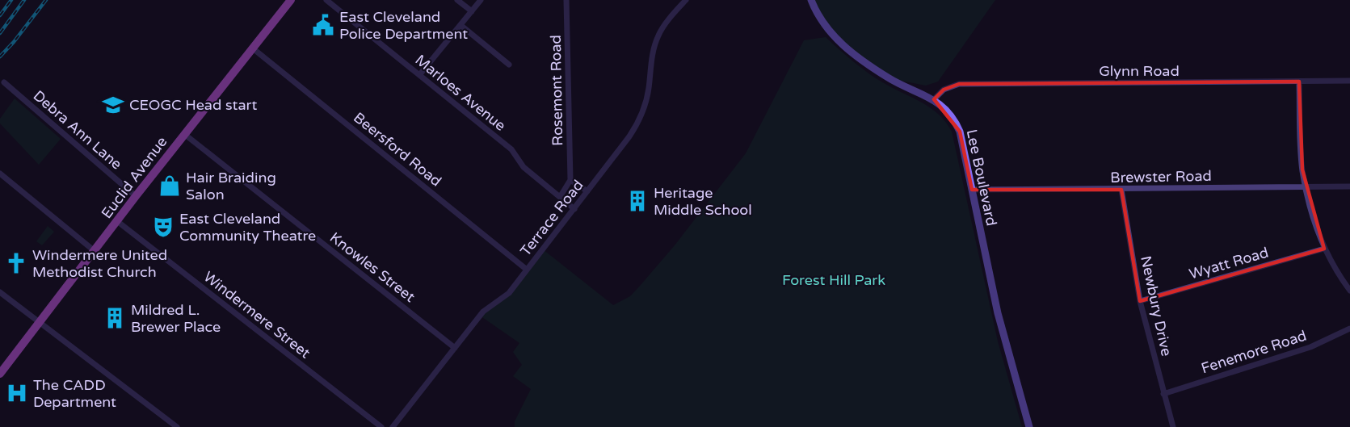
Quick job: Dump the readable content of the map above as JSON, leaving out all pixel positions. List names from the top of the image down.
{
  "streets": {
    "main road": ["Euclid Avenue"],
    "street": [
      "Glynn Road",
      "Rosemont Road",
      "Marloes Avenue",
      "Debra Ann Lane",
      "Beersford Road",
      "Brewster Road",
      "Lee Boulevard",
      "Terrace Road",
      "Wyatt Road",
      "Knowles Street",
      "Newbury Drive",
      "Windermere Street",
      "Fenemore Road"
    ]
  },
  "crossings": [
    ["Glynn Road", "Lee Boulevard"],
    ["Marloes Avenue", "Terrace Road"],
    ["Debra Ann Lane", "Euclid Avenue"],
    ["Beersford Road", "Euclid Avenue"],
    ["Beersford Road", "Terrace Road"],
    ["Brewster Road", "Lee Boulevard"],
    ["Brewster Road", "Newbury Drive"],
    ["Euclid Avenue", "Knowles Street"],
    ["Euclid Avenue", "Windermere Street"],
    ["Terrace Road", "Knowles Street"],
    ["Wyatt Road", "Newbury Drive"],
    ["Newbury Drive", "Fenemore Road"]
  ],
  "parks": ["Forest Hill Park"],
  "places": {
    "public building": ["East Cleveland Police Department"],
    "school or university": ["CEOGC Head start"],
    "shop": ["Hair Braiding Salon"],
    "building": ["Heritage Middle School", "Mildred L. Brewer Place"],
    "theatre": ["East Cleveland Community Theatre"],
    "church": ["Windermere United Methodist Church"],
    "hospital": ["The CADD Department"]
  }
}
